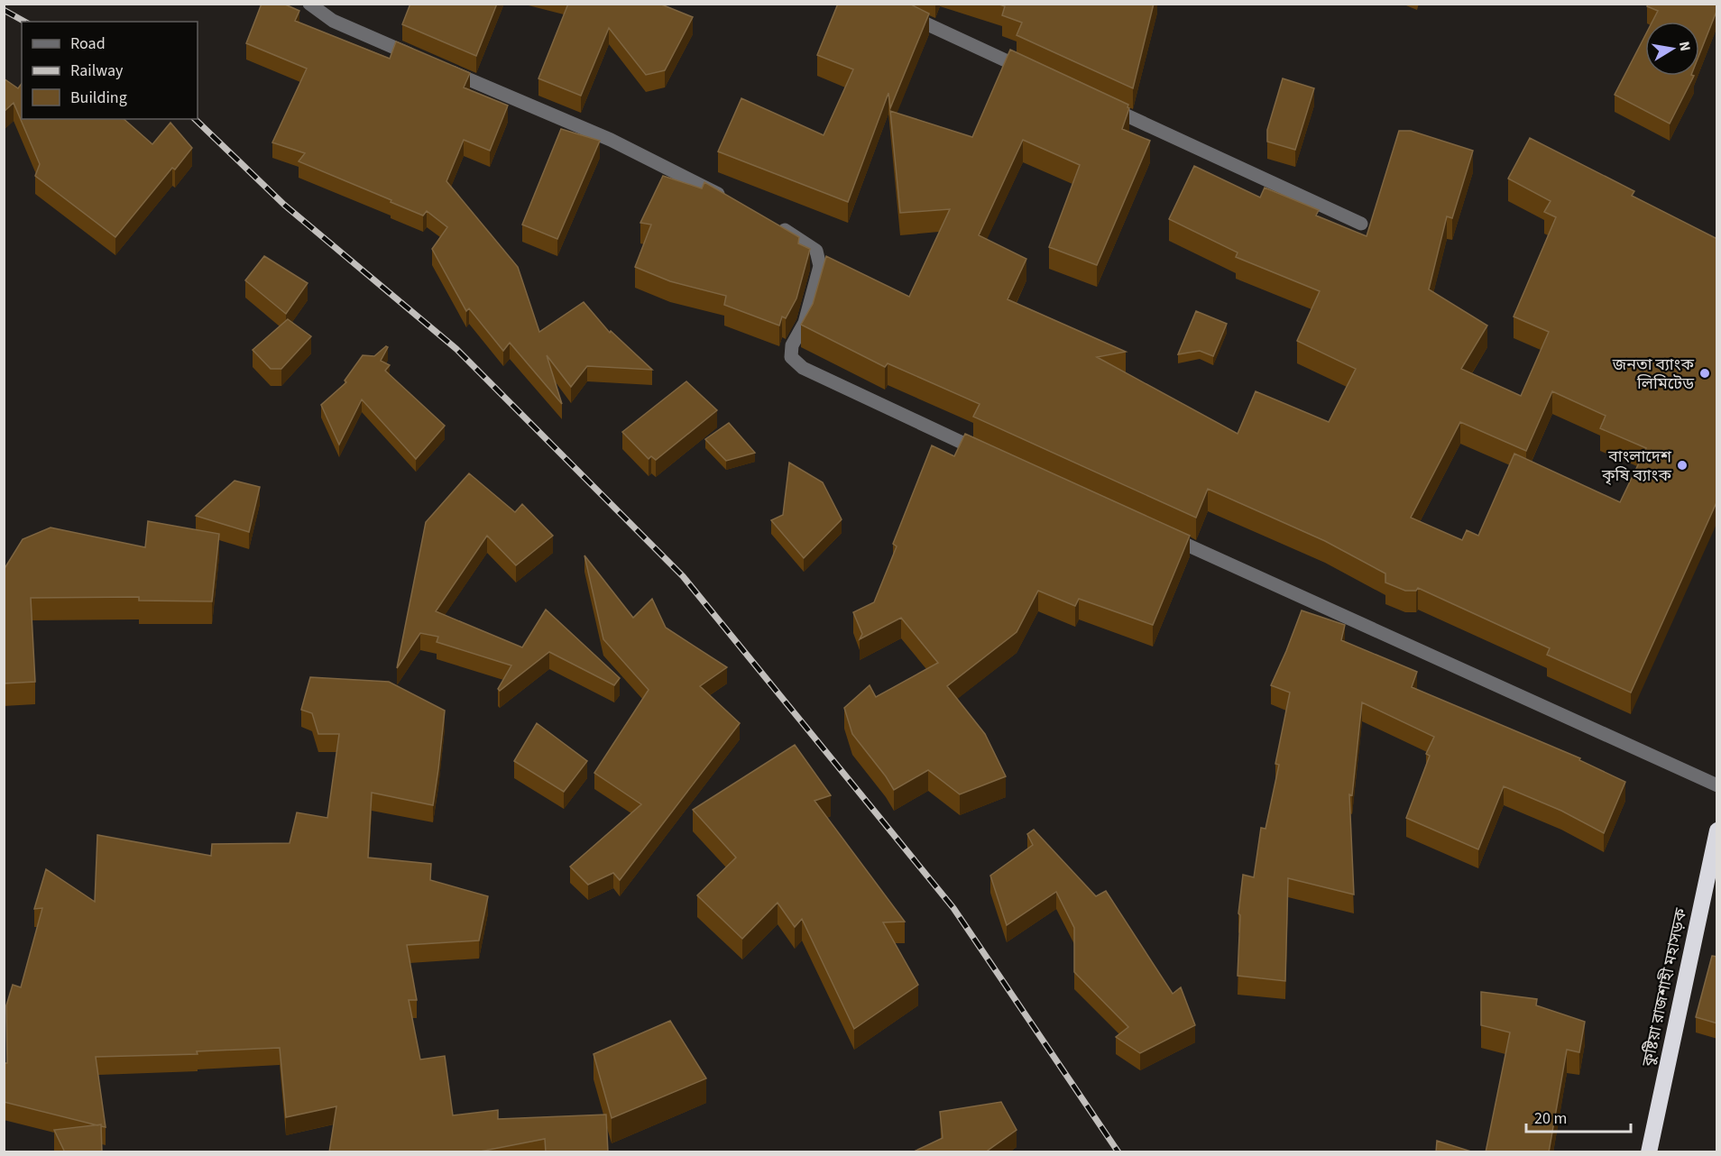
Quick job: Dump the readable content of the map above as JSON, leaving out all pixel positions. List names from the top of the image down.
{
  "streets": {
    "highway": ["কুষ্টিয়া রাজশাহী মহাসড়ক"]
  },
  "places": ["জনতা ব্যাংক লিমিটেড", "বাংলাদেশ কৃষি ব্যাংক"],
  "legend": ["Road", "Railway", "Building"],
  "scale_bar": "20 m",
  "north": "right"
}
